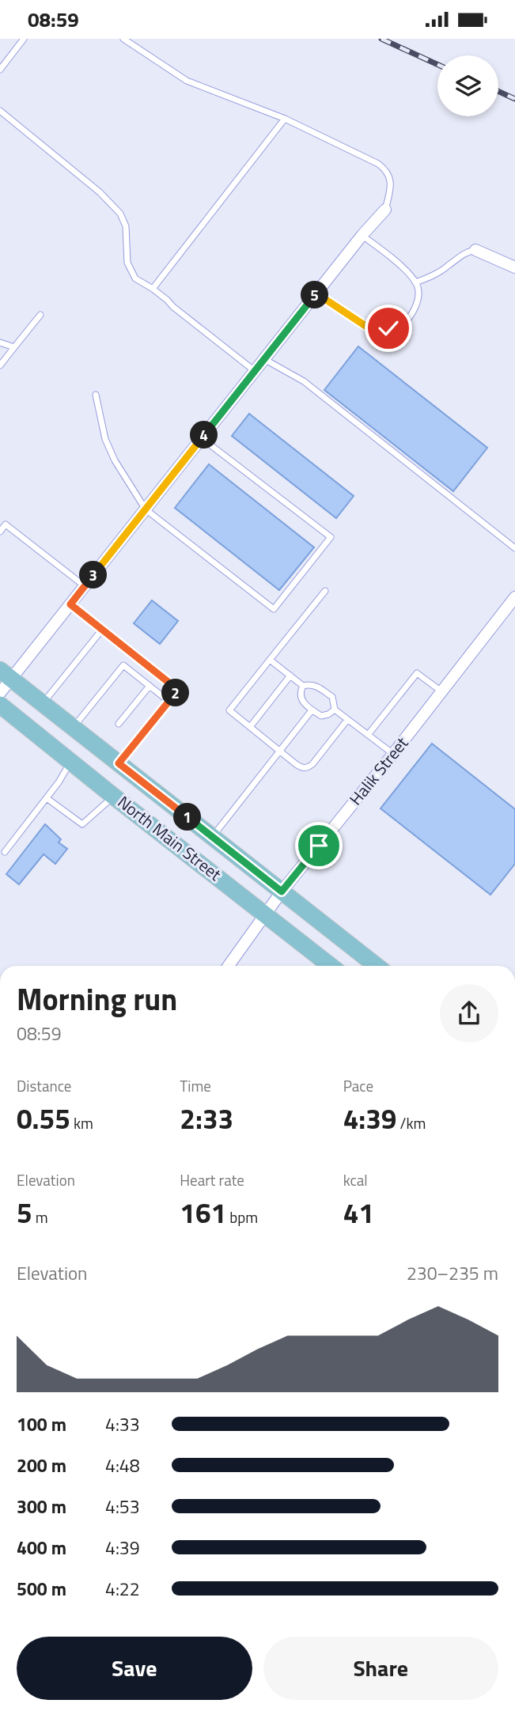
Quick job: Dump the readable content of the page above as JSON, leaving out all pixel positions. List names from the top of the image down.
{
  "streets": {
    "main road": ["North Main Street"],
    "street": ["Halik Street"]
  },
  "crossings": [
    ["Halik Street", "North Main Street"]
  ],
  "page": {
    "status": "08:59",
    "pins": [
      "5",
      "4",
      "3",
      "2",
      "1"
    ],
    "heading": ["Morning run", "08:59"],
    "stats": [
      ["Distance", "0.55 km"],
      ["Time", "2:33"],
      ["Pace", "4:39 /km"],
      ["Elevation", "5 m"],
      ["Heart rate", "161 bpm"],
      ["kcal", "41"]
    ],
    "chart": ["Elevation", "230–235 m"],
    "list": [
      {
        "name": "100 m",
        "note": "4:33"
      },
      {
        "name": "200 m",
        "note": "4:48"
      },
      {
        "name": "300 m",
        "note": "4:53"
      },
      {
        "name": "400 m",
        "note": "4:39"
      },
      {
        "name": "500 m",
        "note": "4:22"
      }
    ],
    "buttons": ["Save", "Share"]
  }
}
